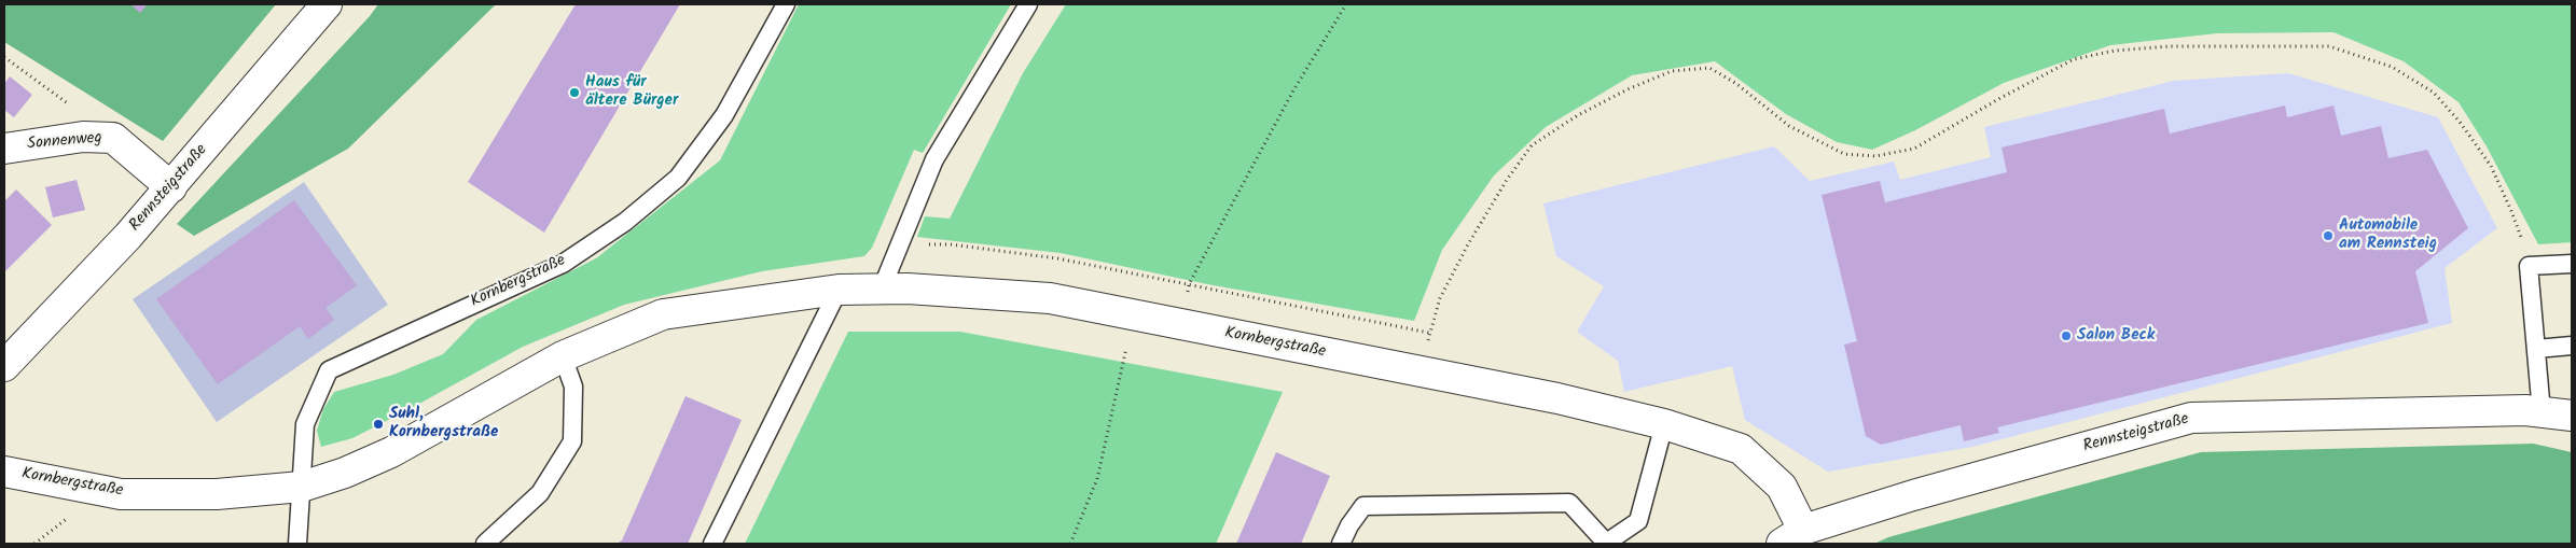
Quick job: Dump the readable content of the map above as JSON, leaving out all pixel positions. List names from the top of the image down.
{
  "streets": {
    "street": ["Sonnenweg", "Rennsteigstraße", "Kornbergstraße"]
  },
  "crossings": [
    ["Sonnenweg", "Rennsteigstraße"],
    ["Rennsteigstraße", "Kornbergstraße"]
  ],
  "places": [
    "Haus für ältere Bürger",
    "Automobile am Rennsteig",
    "Salon Beck",
    "Suhl, Kornbergstraße"
  ]
}
